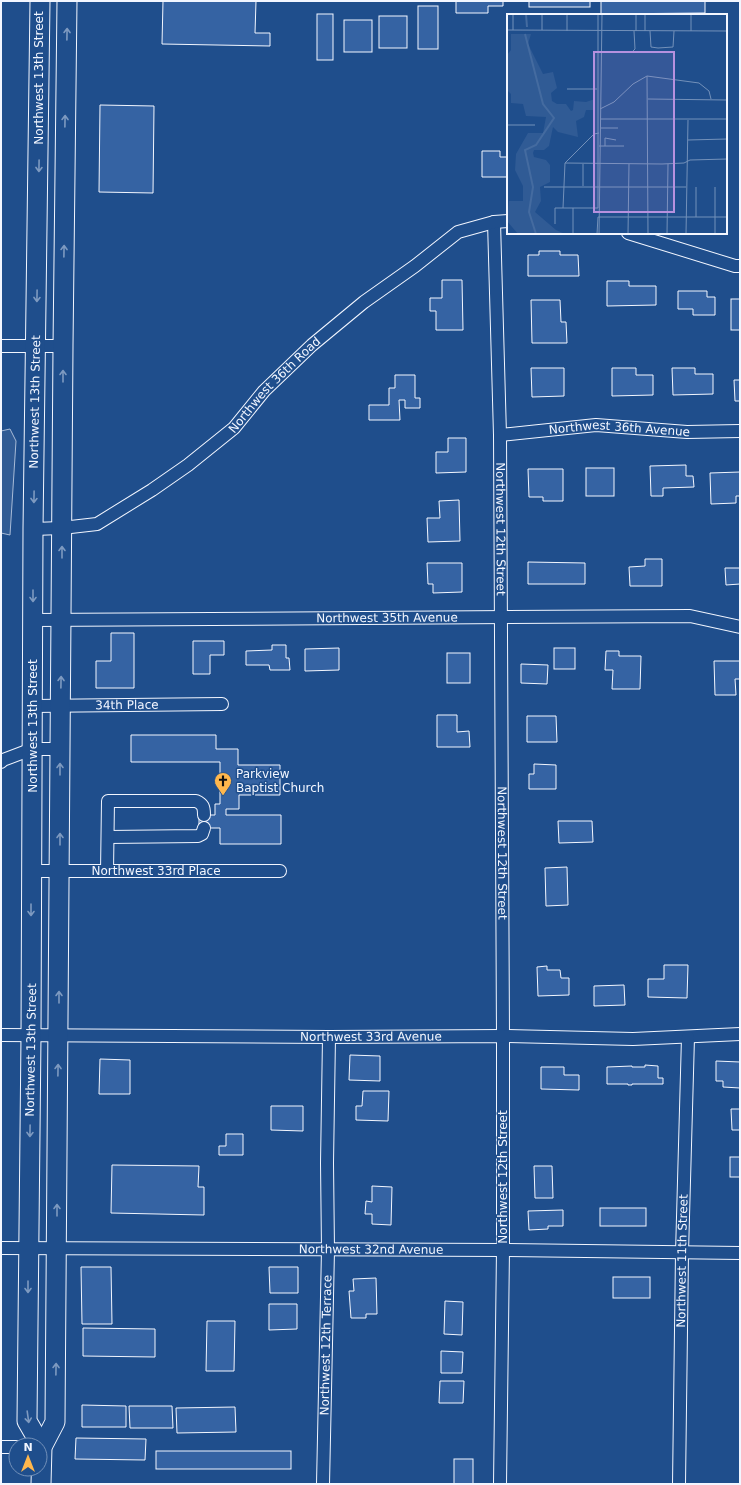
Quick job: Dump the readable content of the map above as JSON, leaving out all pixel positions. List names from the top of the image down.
{
  "streets": {
    "main road": ["Northwest 13th Street"],
    "street": [
      "Northwest 36th Road",
      "Northwest 36th Avenue",
      "Northwest 12th Street",
      "Northwest 35th Avenue",
      "34th Place",
      "Northwest 33rd Place",
      "Northwest 33rd Avenue",
      "Northwest 32nd Avenue",
      "Northwest 11th Street",
      "Northwest 12th Terrace"
    ]
  },
  "crossings": [
    ["Northwest 13th Street", "Northwest 36th Road"],
    ["Northwest 13th Street", "Northwest 35th Avenue"],
    ["Northwest 13th Street", "34th Place"],
    ["Northwest 13th Street", "Northwest 33rd Place"],
    ["Northwest 13th Street", "Northwest 33rd Avenue"],
    ["Northwest 13th Street", "Northwest 32nd Avenue"],
    ["Northwest 36th Road", "Northwest 12th Street"],
    ["Northwest 36th Avenue", "Northwest 12th Street"],
    ["Northwest 12th Street", "Northwest 35th Avenue"],
    ["Northwest 12th Street", "Northwest 33rd Avenue"],
    ["Northwest 12th Street", "Northwest 32nd Avenue"],
    ["Northwest 33rd Avenue", "Northwest 11th Street"],
    ["Northwest 33rd Avenue", "Northwest 12th Terrace"],
    ["Northwest 32nd Avenue", "Northwest 11th Street"],
    ["Northwest 32nd Avenue", "Northwest 12th Terrace"]
  ],
  "places": {
    "church": ["Parkview Baptist Church"]
  },
  "north": "top"
}
